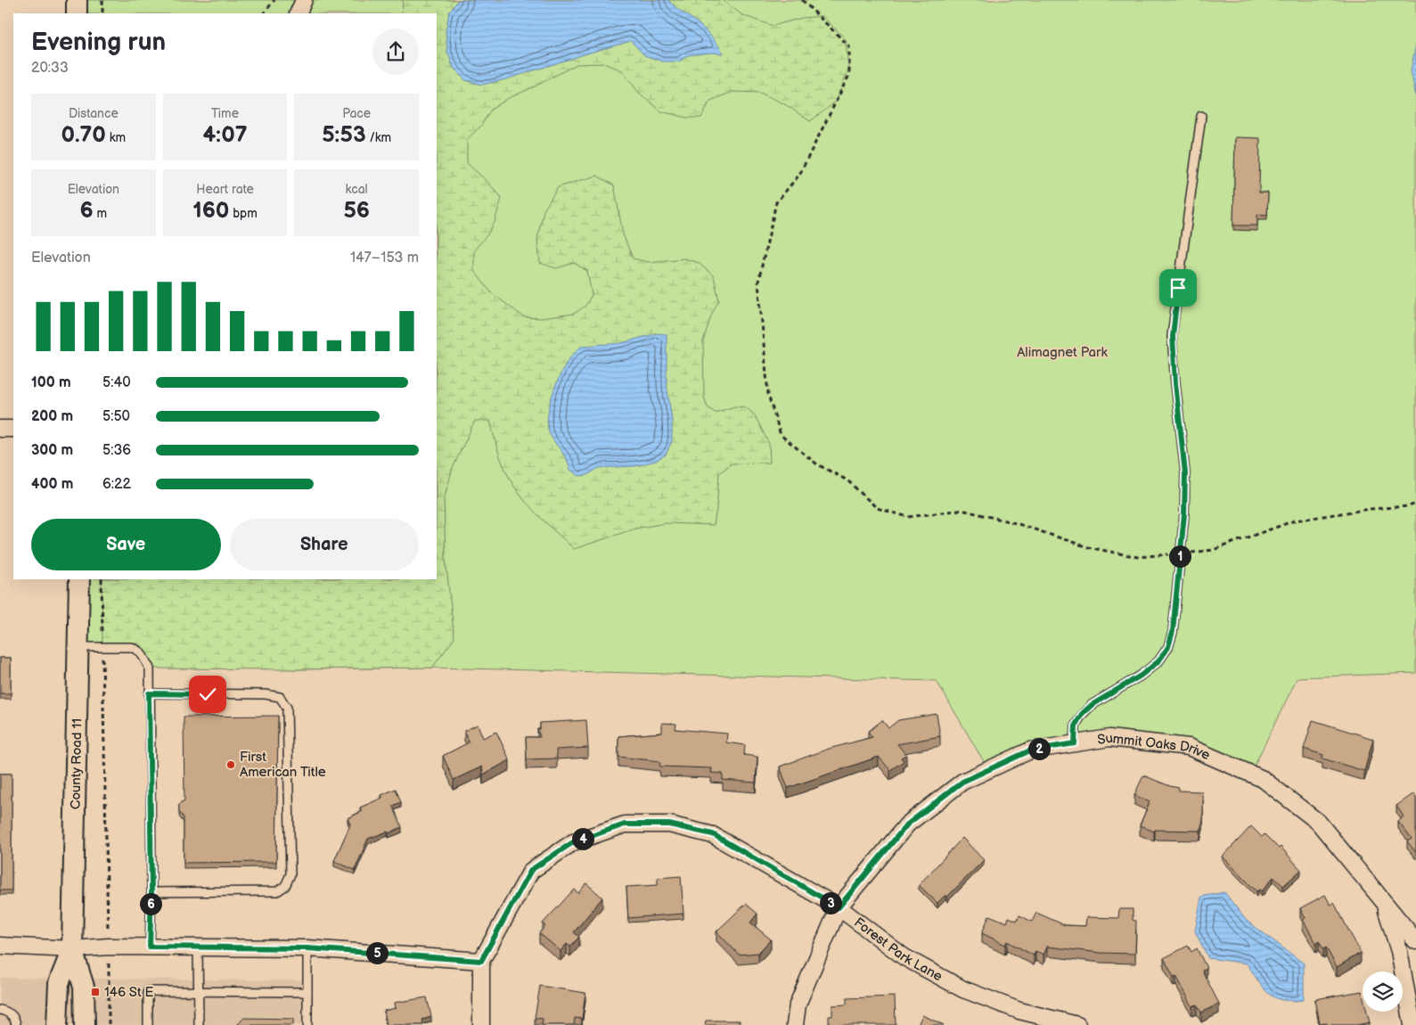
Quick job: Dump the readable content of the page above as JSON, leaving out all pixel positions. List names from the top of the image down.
{
  "streets": {
    "street": ["Summit Oaks Drive", "County Road 11", "Forest Park Lane"]
  },
  "crossings": [
    ["Summit Oaks Drive", "Forest Park Lane"]
  ],
  "parks": ["Alimagnet Park"],
  "places": {
    "other": ["First American Title"],
    "transit": ["146 St E"]
  },
  "page": {
    "heading": ["Evening run", "20:33"],
    "stats": [
      ["Distance", "0.70 km"],
      ["Time", "4:07"],
      ["Pace", "5:53 /km"],
      ["Elevation", "6 m"],
      ["Heart rate", "160 bpm"],
      ["kcal", "56"]
    ],
    "chart": ["Elevation", "147–153 m"],
    "list": [
      {
        "name": "100 m",
        "note": "5:40"
      },
      {
        "name": "200 m",
        "note": "5:50"
      },
      {
        "name": "300 m",
        "note": "5:36"
      },
      {
        "name": "400 m",
        "note": "6:22"
      }
    ],
    "buttons": ["Save", "Share"],
    "pins": [
      "1",
      "2",
      "4",
      "3",
      "6",
      "5"
    ]
  }
}
